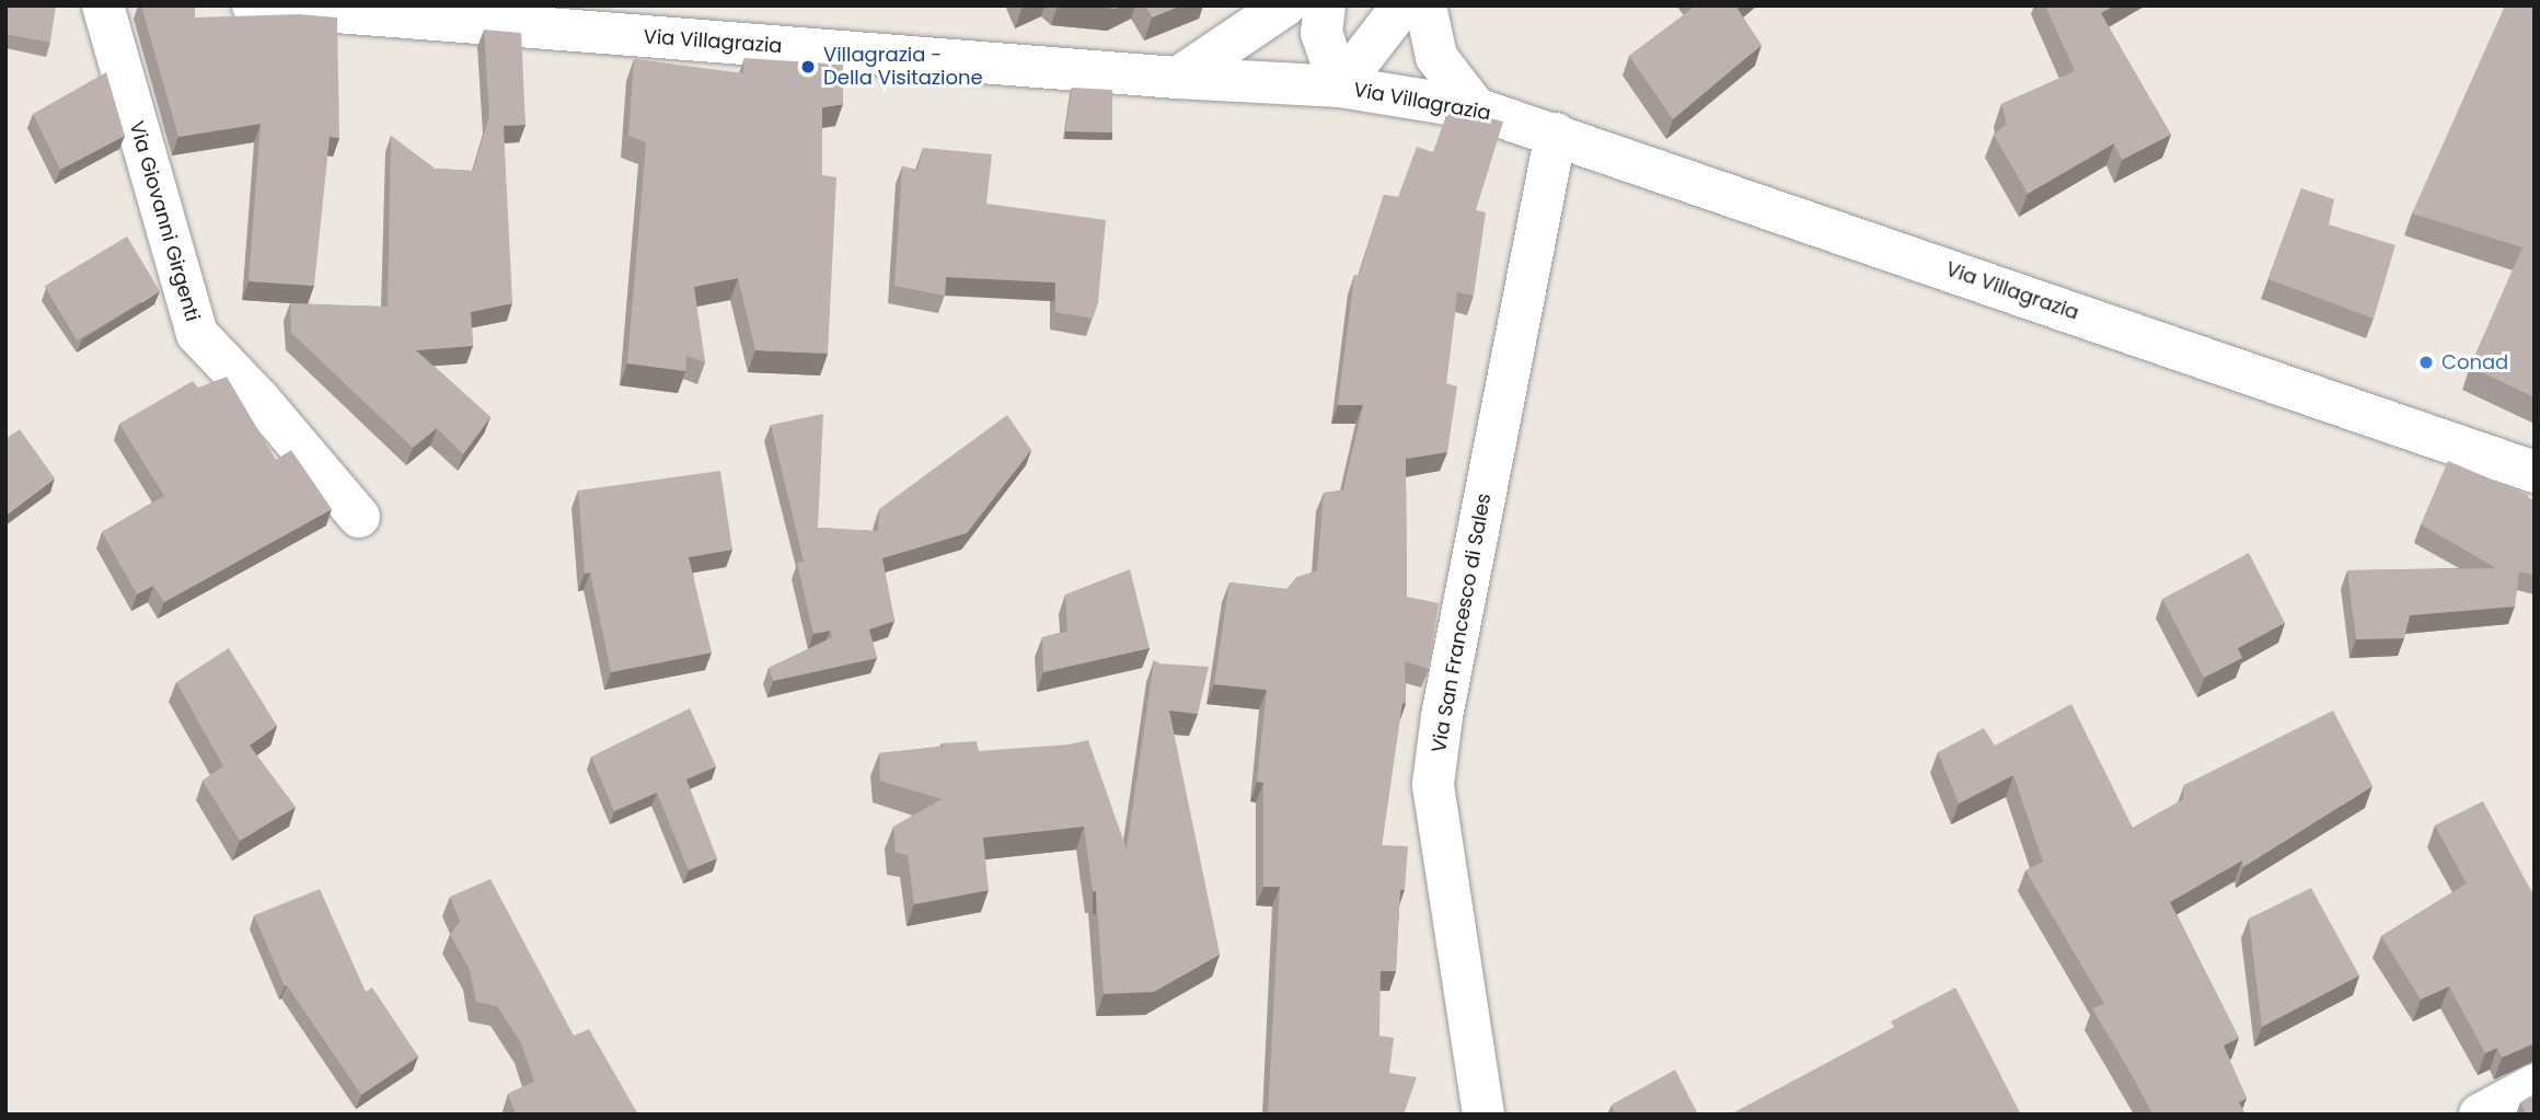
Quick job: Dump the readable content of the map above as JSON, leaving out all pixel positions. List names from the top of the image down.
{
  "streets": {
    "street": ["Via Villagrazia", "Via Giovanni Girgenti", "Via San Francesco di Sales"]
  },
  "crossings": [
    ["Via Villagrazia", "Via San Francesco di Sales"]
  ],
  "places": ["Villagrazia - Della Visitazione", "Conad"]
}
